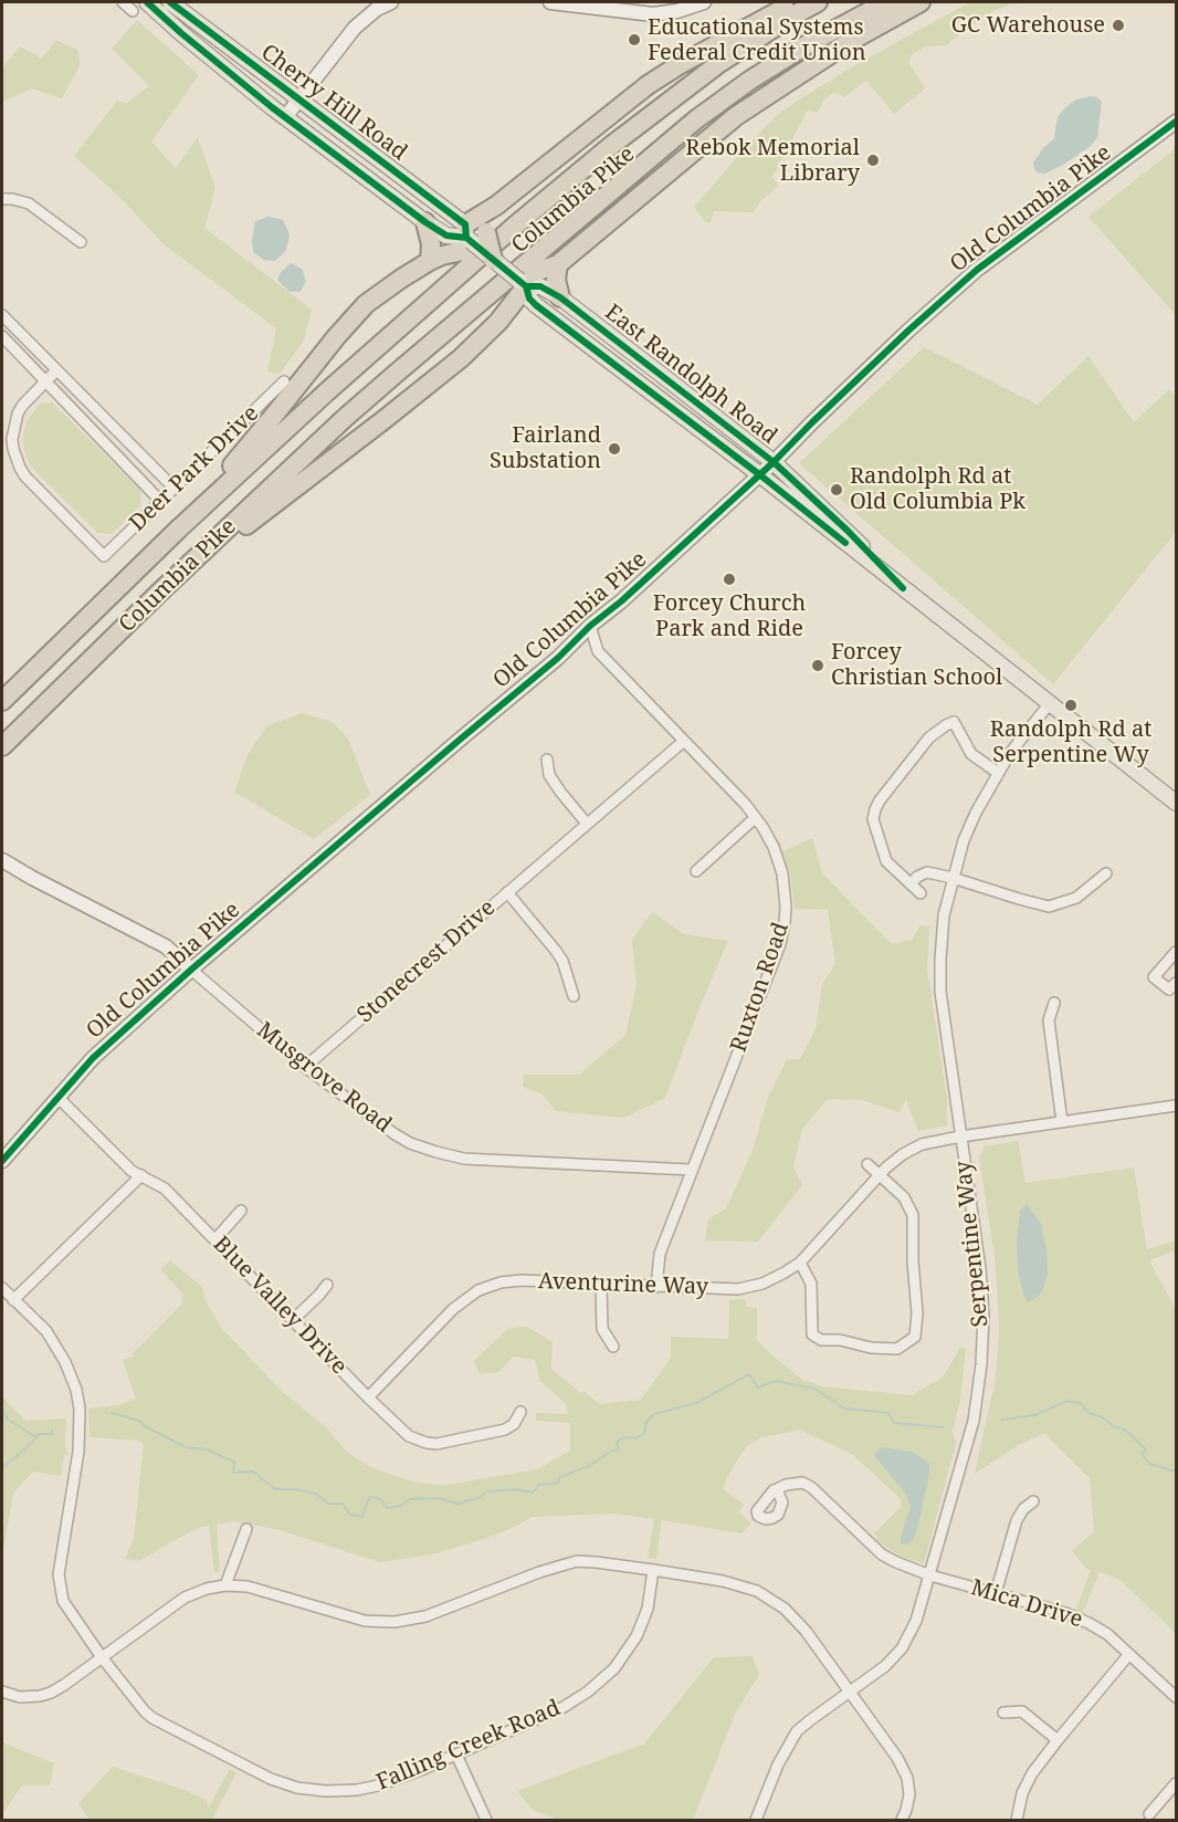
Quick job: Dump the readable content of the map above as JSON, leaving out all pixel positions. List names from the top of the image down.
{
  "streets": {
    "highway": ["Columbia Pike"],
    "main road": [
      "Cherry Hill Road",
      "Old Columbia Pike",
      "East Randolph Road",
      "Musgrove Road"
    ],
    "street": [
      "Deer Park Drive",
      "Stonecrest Drive",
      "Ruxton Road",
      "Serpentine Way",
      "Aventurine Way",
      "Blue Valley Drive",
      "Mica Drive",
      "Falling Creek Road"
    ]
  },
  "crossings": [
    ["Cherry Hill Road", "East Randolph Road"],
    ["Old Columbia Pike", "East Randolph Road"],
    ["Old Columbia Pike", "Ruxton Road"],
    ["Old Columbia Pike", "Musgrove Road"],
    ["Old Columbia Pike", "Blue Valley Drive"],
    ["East Randolph Road", "Serpentine Way"],
    ["Stonecrest Drive", "Ruxton Road"],
    ["Stonecrest Drive", "Musgrove Road"],
    ["Ruxton Road", "Musgrove Road"],
    ["Ruxton Road", "Aventurine Way"],
    ["Serpentine Way", "Aventurine Way"],
    ["Serpentine Way", "Mica Drive"],
    ["Aventurine Way", "Blue Valley Drive"]
  ],
  "places": [
    "GC Warehouse",
    "Educational Systems Federal Credit Union",
    "Rebok Memorial Library",
    "Fairland Substation",
    "Randolph Rd at Old Columbia Pk",
    "Forcey Church Park and Ride",
    "Forcey Christian School",
    "Randolph Rd at Serpentine Wy"
  ]
}
